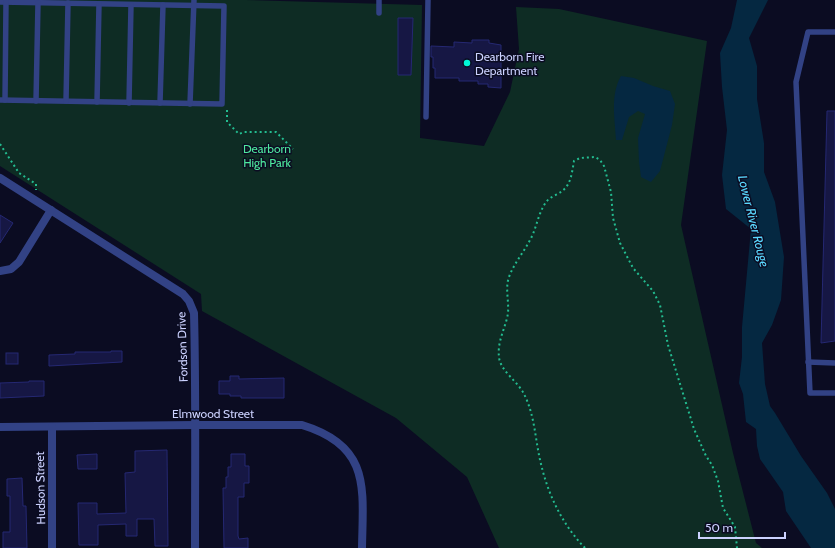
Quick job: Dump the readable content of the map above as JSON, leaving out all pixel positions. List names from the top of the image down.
{
  "streets": {
    "street": ["Fordson Drive", "Elmwood Street", "Hudson Street"]
  },
  "crossings": [
    ["Fordson Drive", "Elmwood Street"],
    ["Elmwood Street", "Hudson Street"]
  ],
  "water": ["Lower River Rouge"],
  "parks": ["Dearborn High Park"],
  "places": ["Dearborn Fire Department"],
  "scale_bar": "50 m"
}
